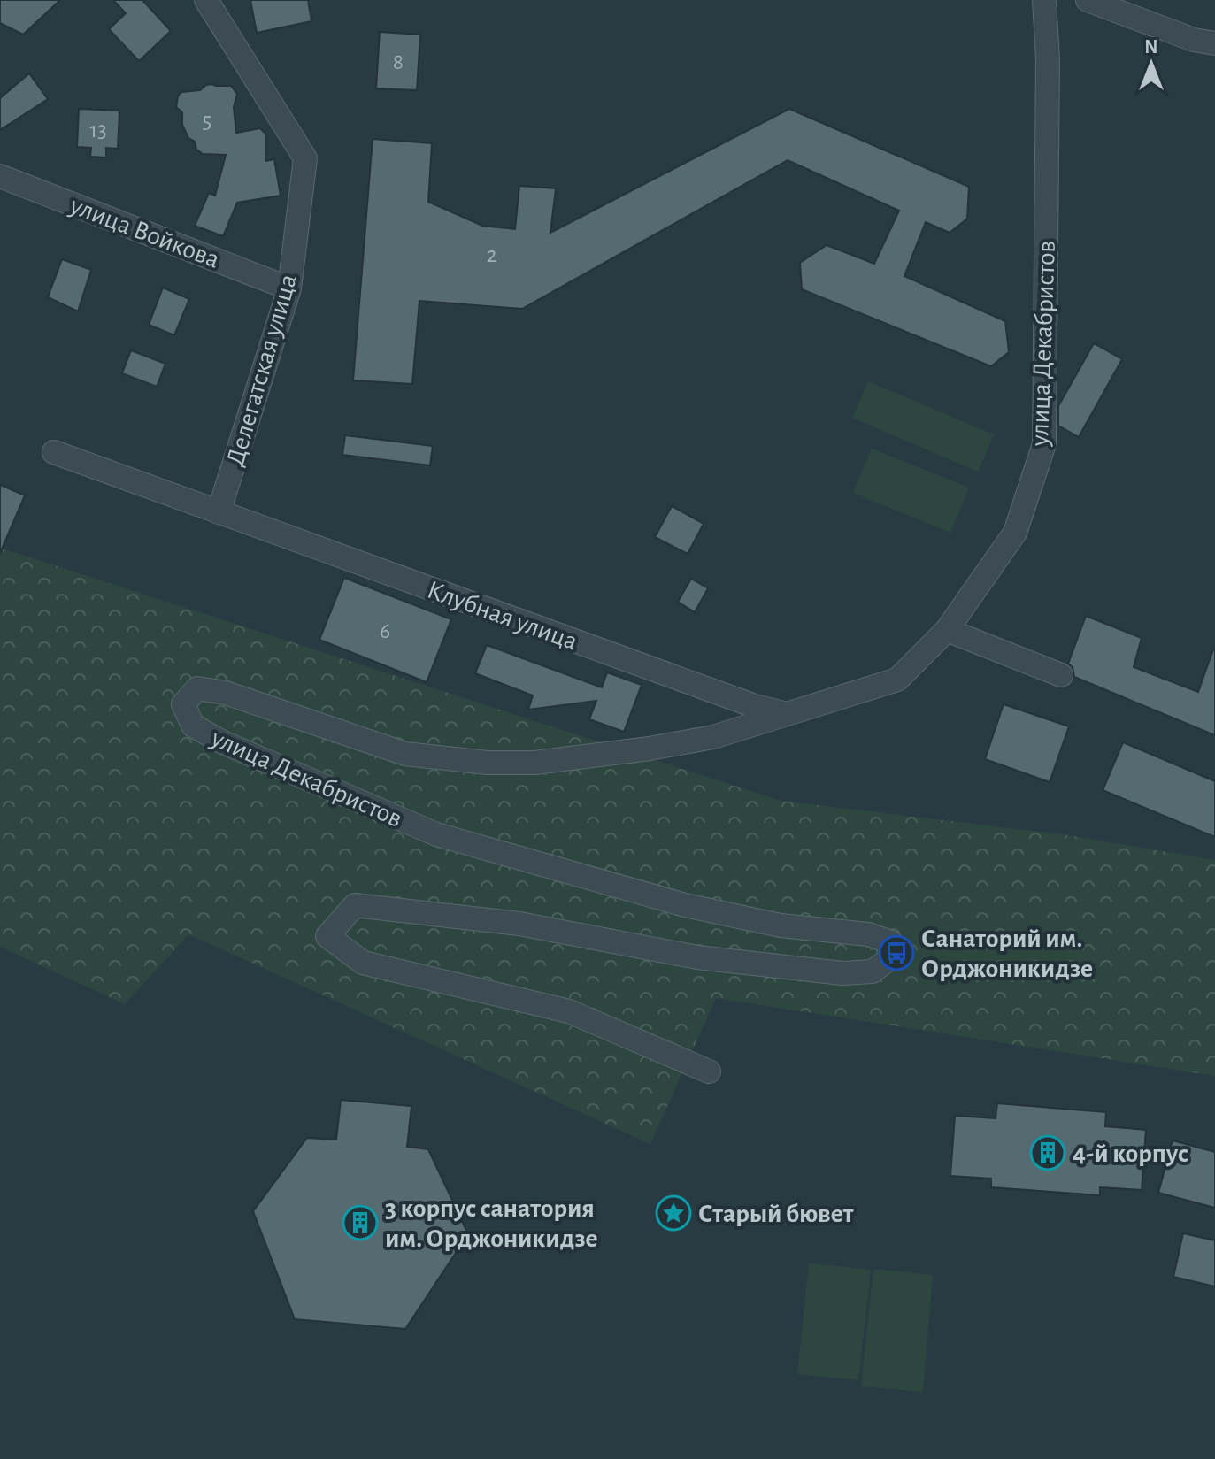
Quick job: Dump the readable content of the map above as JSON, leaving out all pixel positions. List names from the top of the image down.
{
  "streets": {
    "street": [
      "улица Войкова",
      "улица Декабристов",
      "Делегатская улица",
      "Клубная улица"
    ]
  },
  "crossings": [
    ["улица Войкова", "Делегатская улица"],
    ["улица Декабристов", "Клубная улица"],
    ["Делегатская улица", "Клубная улица"]
  ],
  "places": {
    "bus stop": ["Санаторий им. Орджоникидзе"],
    "building": ["4-й корпус", "3 корпус санатория им. Орджоникидзе"],
    "place": ["Старый бювет"]
  },
  "house_numbers": [
    "8",
    "5",
    "13",
    "2",
    "6"
  ],
  "north": "top"
}
